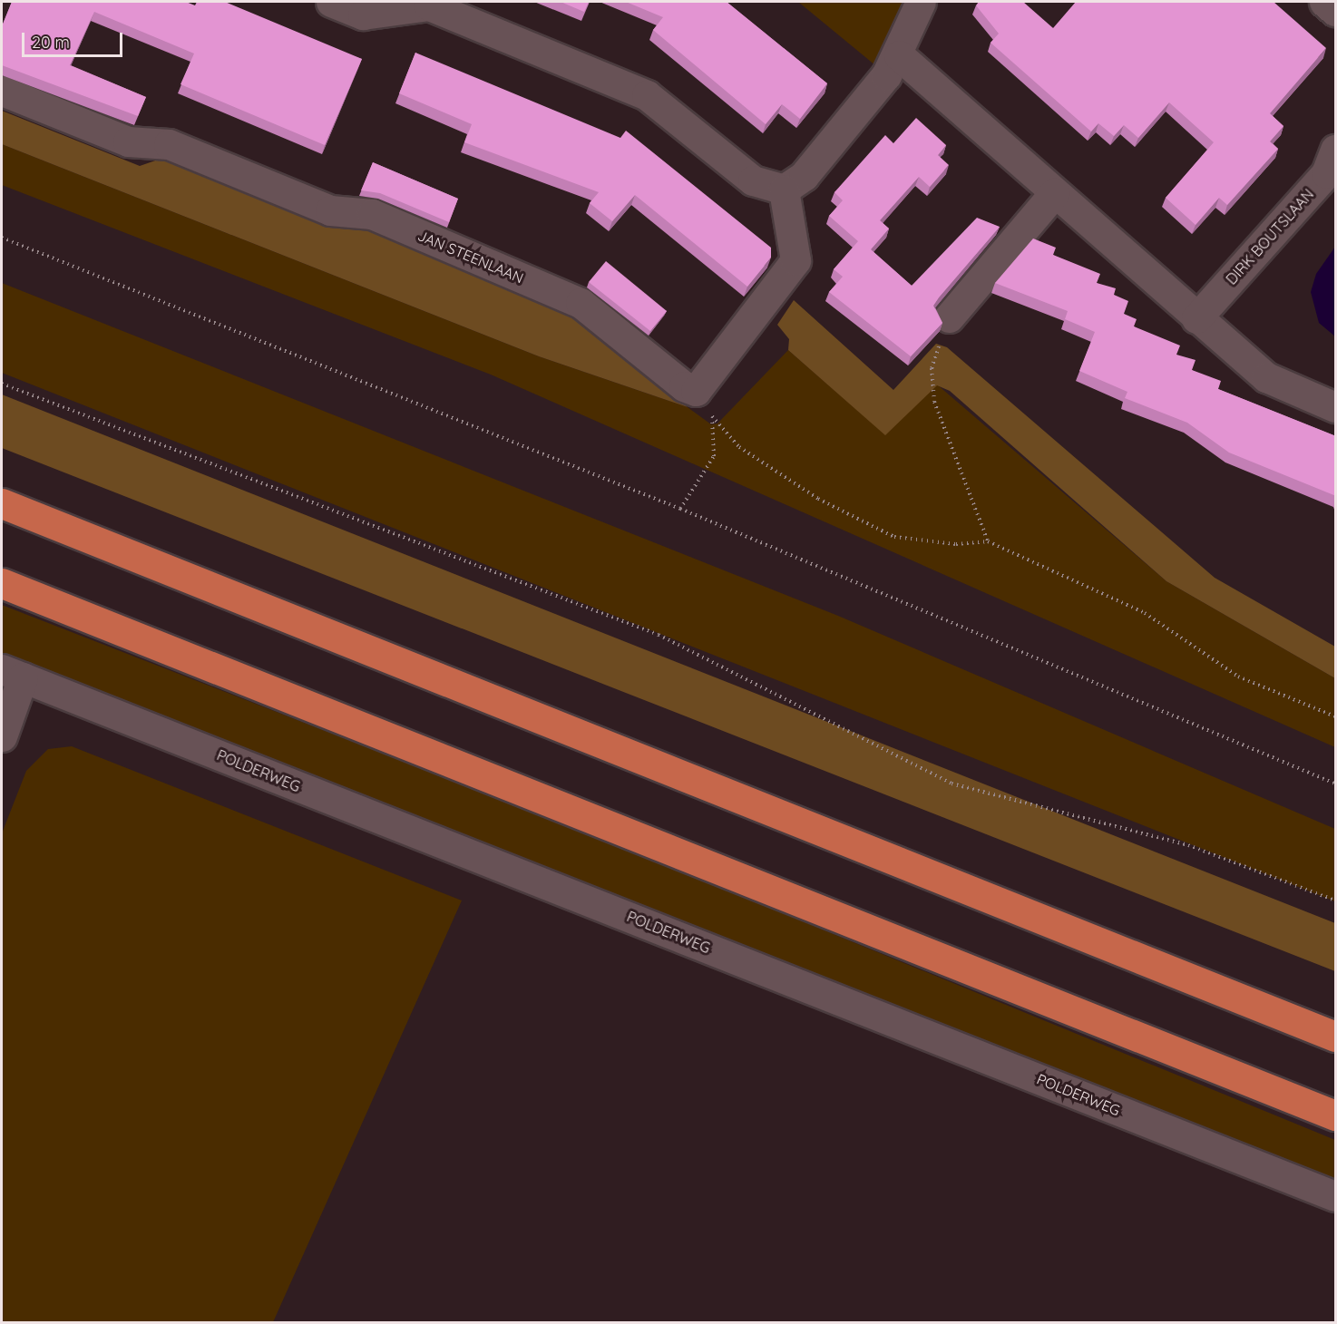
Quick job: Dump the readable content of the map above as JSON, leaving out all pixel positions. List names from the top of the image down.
{
  "streets": {
    "street": ["DIRK BOUTSLAAN", "JAN STEENLAAN", "POLDERWEG"]
  },
  "scale_bar": "20 m"
}
